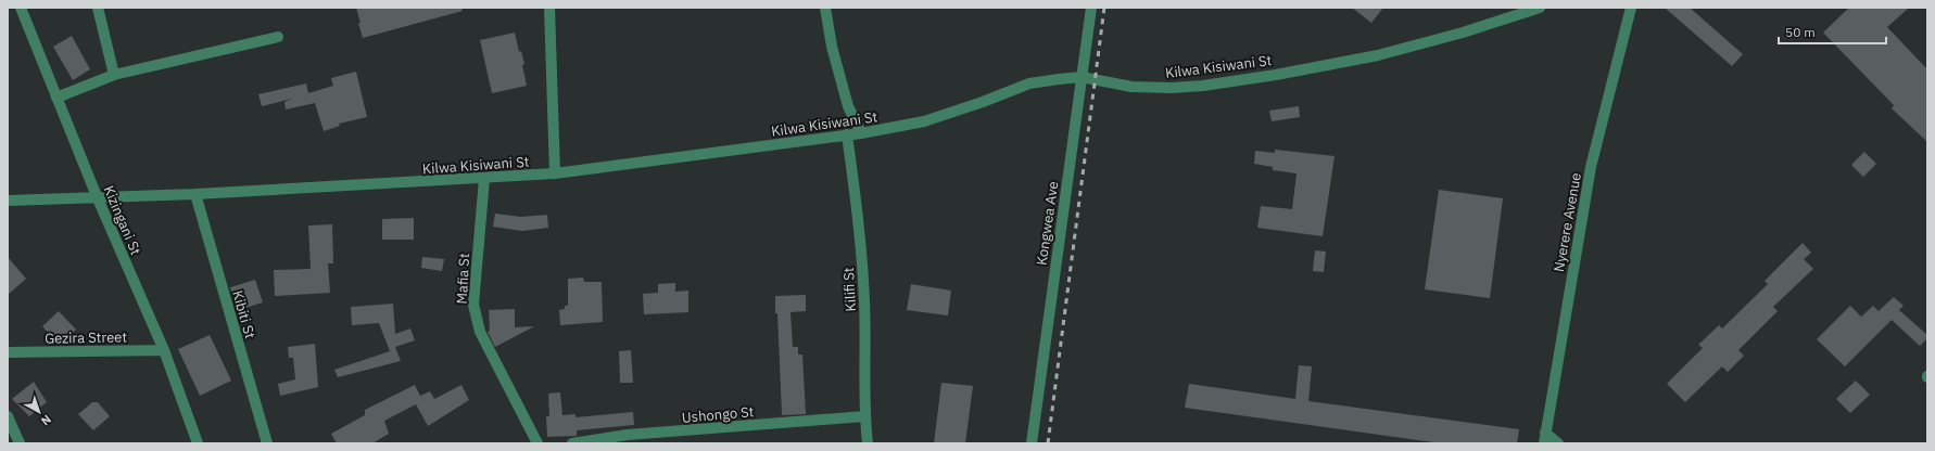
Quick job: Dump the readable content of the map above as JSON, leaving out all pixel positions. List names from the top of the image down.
{
  "streets": {
    "street": [
      "Kilwa Kisiwani St",
      "Kizingani St",
      "Nyerere Avenue",
      "Kongwea Ave",
      "Mafia St",
      "Kilifi St",
      "Kibiti St",
      "Gezira Street",
      "Ushongo St"
    ]
  },
  "crossings": [
    ["Kilwa Kisiwani St", "Kizingani St"],
    ["Kilwa Kisiwani St", "Kongwea Ave"],
    ["Kilwa Kisiwani St", "Mafia St"],
    ["Kilwa Kisiwani St", "Kilifi St"],
    ["Kilwa Kisiwani St", "Kibiti St"],
    ["Kizingani St", "Gezira Street"],
    ["Kilifi St", "Ushongo St"]
  ],
  "scale_bar": "50 m",
  "north": "bottom right"
}
